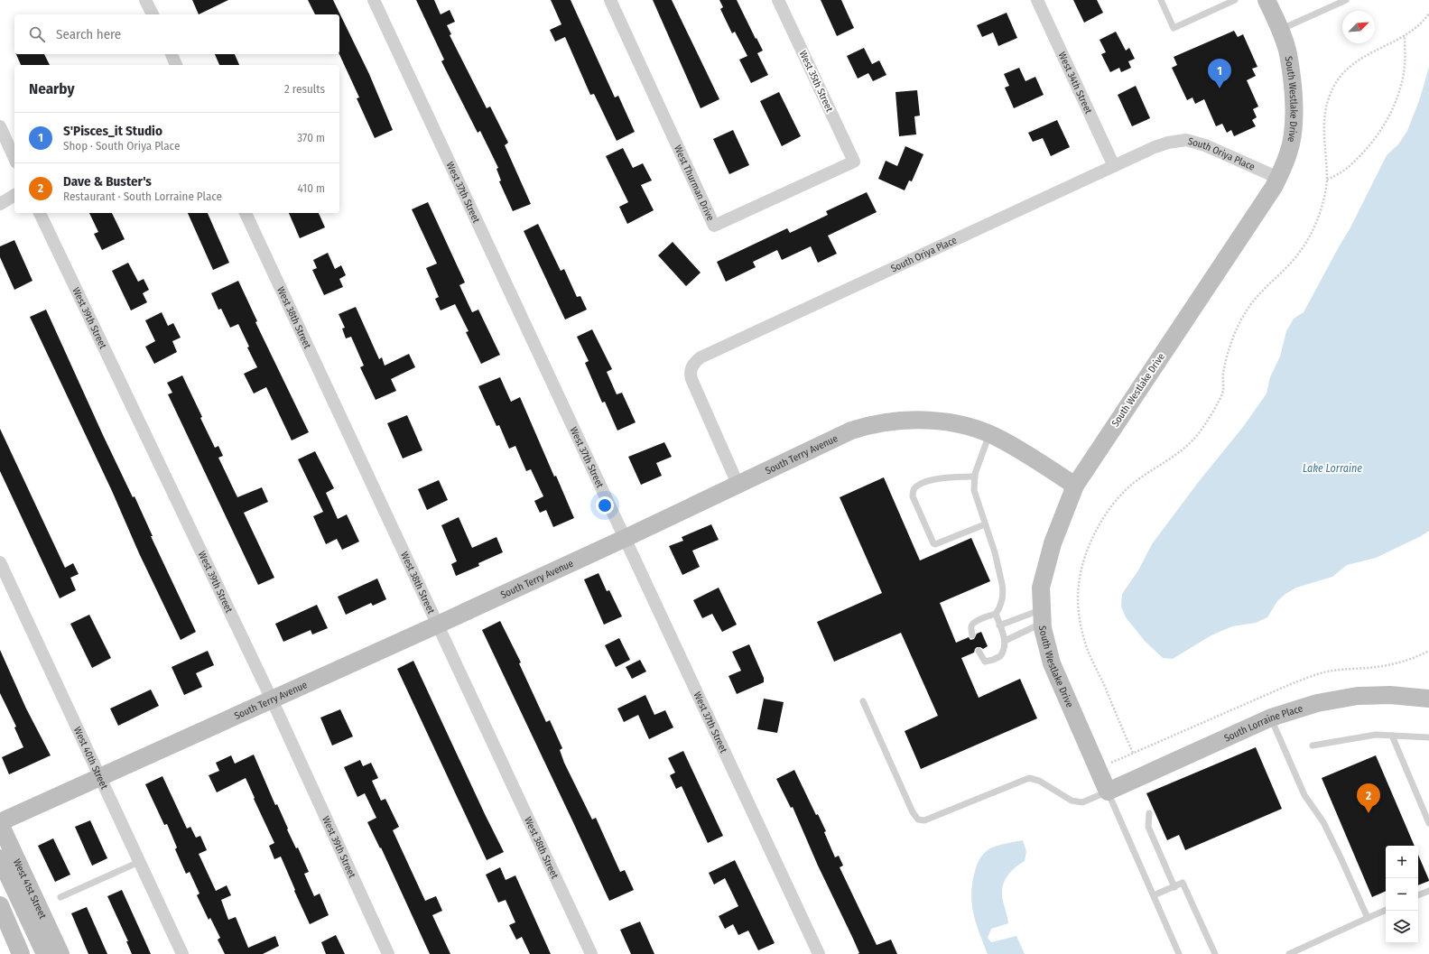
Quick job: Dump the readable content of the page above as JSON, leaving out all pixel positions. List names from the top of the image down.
{
  "streets": {
    "street": [
      "West 35th Street",
      "West 34th Street",
      "South Westlake Drive",
      "South Oriya Place",
      "West Thurman Drive",
      "West 37th Street",
      "West 39th Street",
      "West 38th Street",
      "South Terry Avenue",
      "South Lorraine Place",
      "West 40th Street",
      "West 41st Street"
    ]
  },
  "crossings": [
    ["West 35th Street", "West Thurman Drive"],
    ["West 34th Street", "South Oriya Place"],
    ["South Westlake Drive", "South Oriya Place"],
    ["South Westlake Drive", "South Terry Avenue"],
    ["South Westlake Drive", "South Lorraine Place"],
    ["South Oriya Place", "South Terry Avenue"],
    ["West 37th Street", "South Terry Avenue"],
    ["West 39th Street", "South Terry Avenue"],
    ["West 38th Street", "South Terry Avenue"],
    ["South Terry Avenue", "West 40th Street"],
    ["South Terry Avenue", "West 41st Street"]
  ],
  "water": ["Lake Lorraine"],
  "north": "top right",
  "page": {
    "search": "Search here",
    "pins": ["1", "2"],
    "heading": ["Nearby", "2 results"],
    "list": [
      {
        "mark": "1",
        "name": "S'Pisces_it Studio",
        "note": "Shop · South Oriya Place",
        "value": "370 m"
      },
      {
        "mark": "2",
        "name": "Dave & Buster's",
        "note": "Restaurant · South Lorraine Place",
        "value": "410 m"
      }
    ],
    "map_buttons": ["+", "−"]
  }
}
